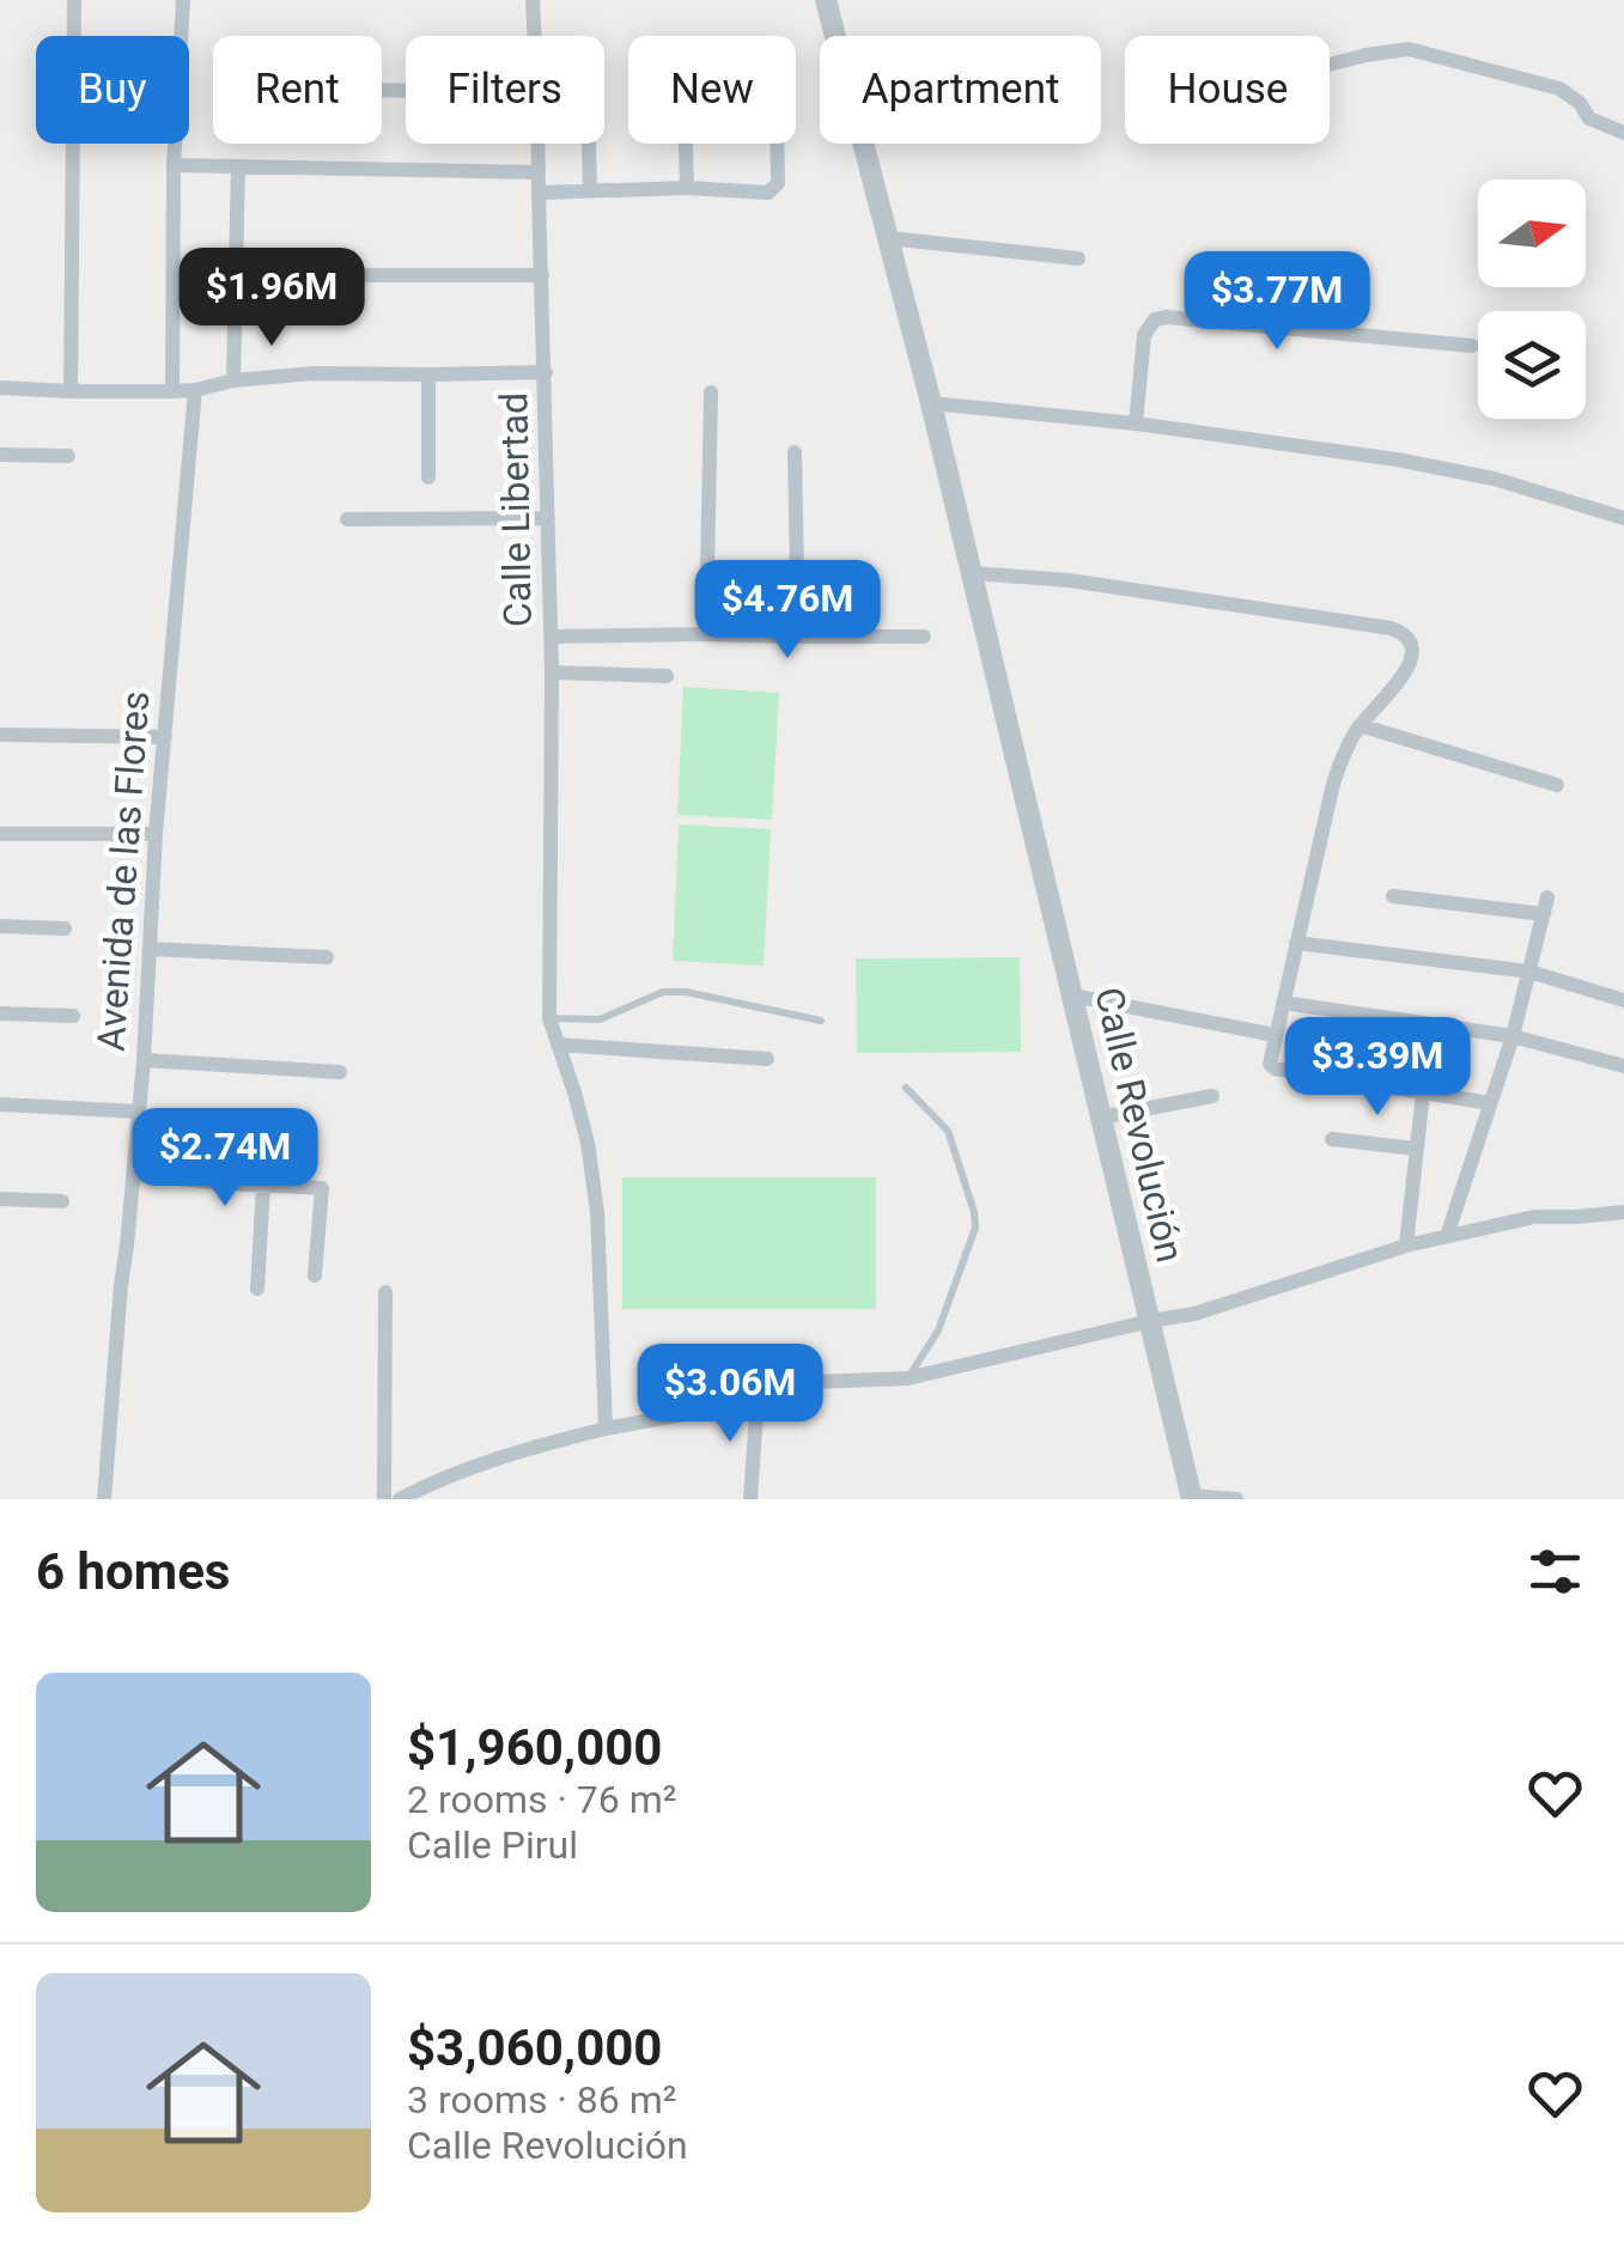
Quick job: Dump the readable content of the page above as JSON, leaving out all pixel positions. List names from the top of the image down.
{
  "streets": {
    "street": ["Calle Libertad", "Avenida de las Flores", "Calle Revolución"]
  },
  "north": "right",
  "page": {
    "chip": [
      "Buy",
      "Rent",
      "Filters",
      "New",
      "Apartment",
      "House"
    ],
    "price": [
      "$1.96M",
      "$3.77M",
      "$4.76M",
      "$3.39M",
      "$2.74M",
      "$3.06M"
    ],
    "heading": "6 homes",
    "list": [
      {
        "name": "$1,960,000",
        "note": "2 rooms · 76 m² · Calle Pirul"
      },
      {
        "name": "$3,060,000",
        "note": "3 rooms · 86 m² · Calle Revolución"
      }
    ]
  }
}
